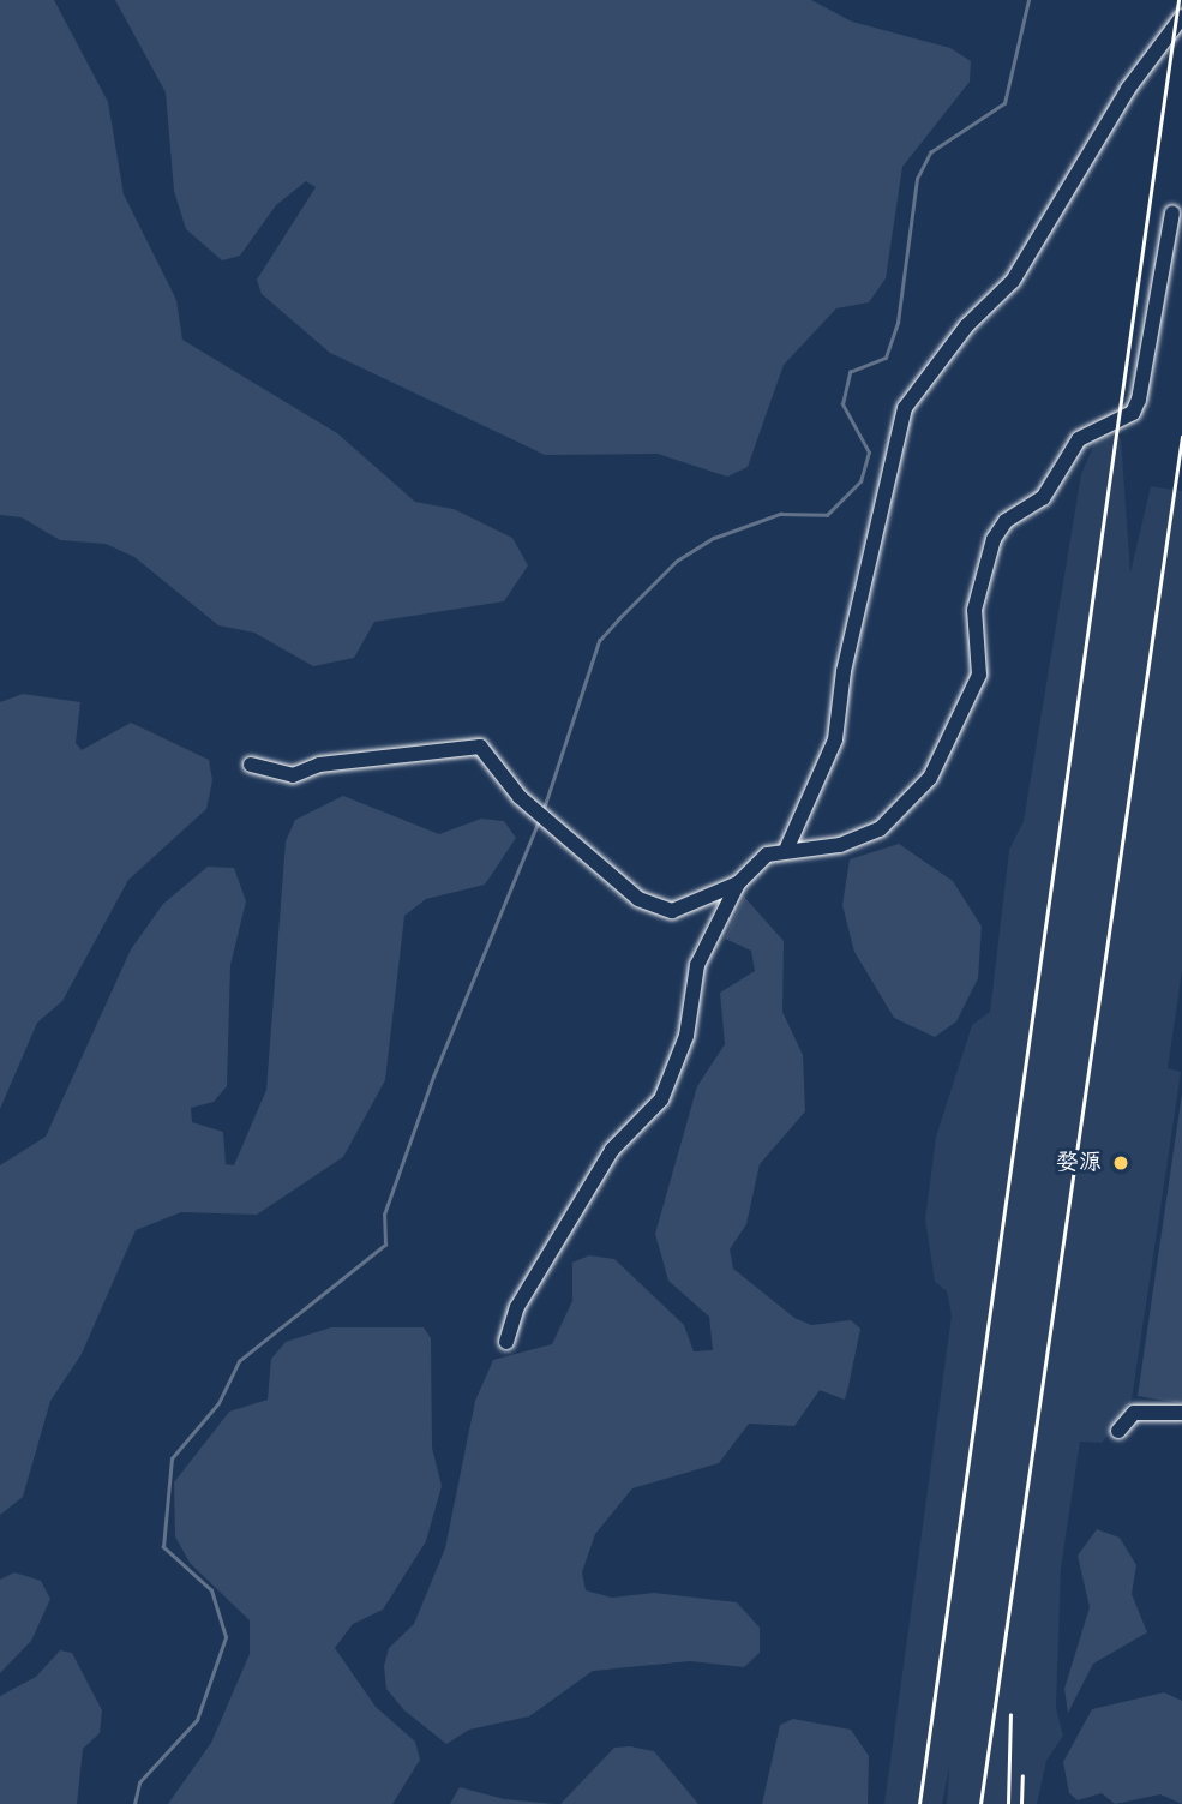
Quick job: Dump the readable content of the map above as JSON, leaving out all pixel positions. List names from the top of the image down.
{
  "places": ["婺源"]
}
